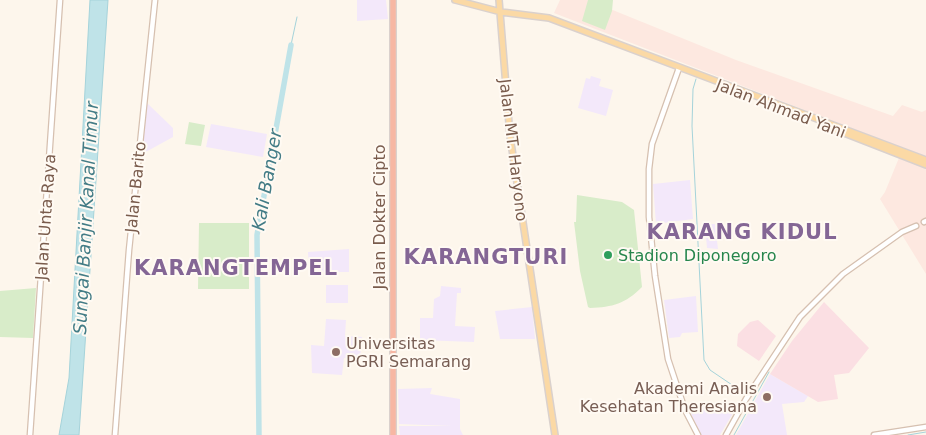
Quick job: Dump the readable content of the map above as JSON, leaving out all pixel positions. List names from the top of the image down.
{
  "streets": {
    "highway": ["Jalan Dokter Cipto"],
    "main road": ["Jalan Ahmad Yani", "Jalan MT. Haryono"],
    "street": ["Jalan Barito", "Jalan Unta Raya"]
  },
  "crossings": [
    ["Jalan Ahmad Yani", "Jalan MT. Haryono"]
  ],
  "districts": ["KARANG KIDUL", "KARANGTURI", "KARANGTEMPEL"],
  "water": ["Kali Banger", "Sungai Banjir Kanal Timur"],
  "places": ["Stadion Diponegoro", "Universitas PGRI Semarang", "Akademi Analis Kesehatan Theresiana"]
}
